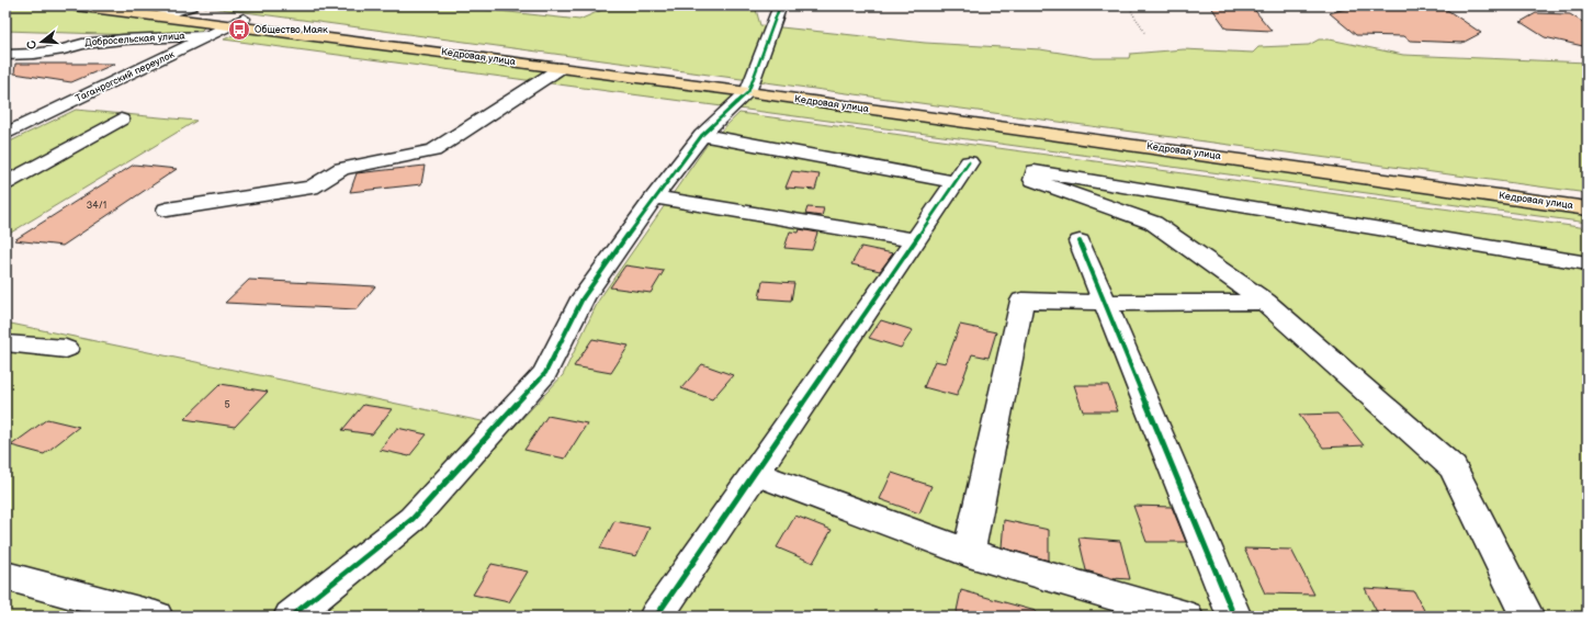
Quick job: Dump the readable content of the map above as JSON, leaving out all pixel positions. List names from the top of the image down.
{
  "streets": {
    "main road": ["Кедровая улица"],
    "street": ["Добросельская улица", "Таганрогский переулок"]
  },
  "crossings": [
    ["Добросельская улица", "Таганрогский переулок"],
    ["Кедровая улица", "Таганрогский переулок"]
  ],
  "places": {
    "bus stop": ["Общество Маяк"]
  },
  "house_numbers": ["34/1", "5"],
  "north": "left"
}
